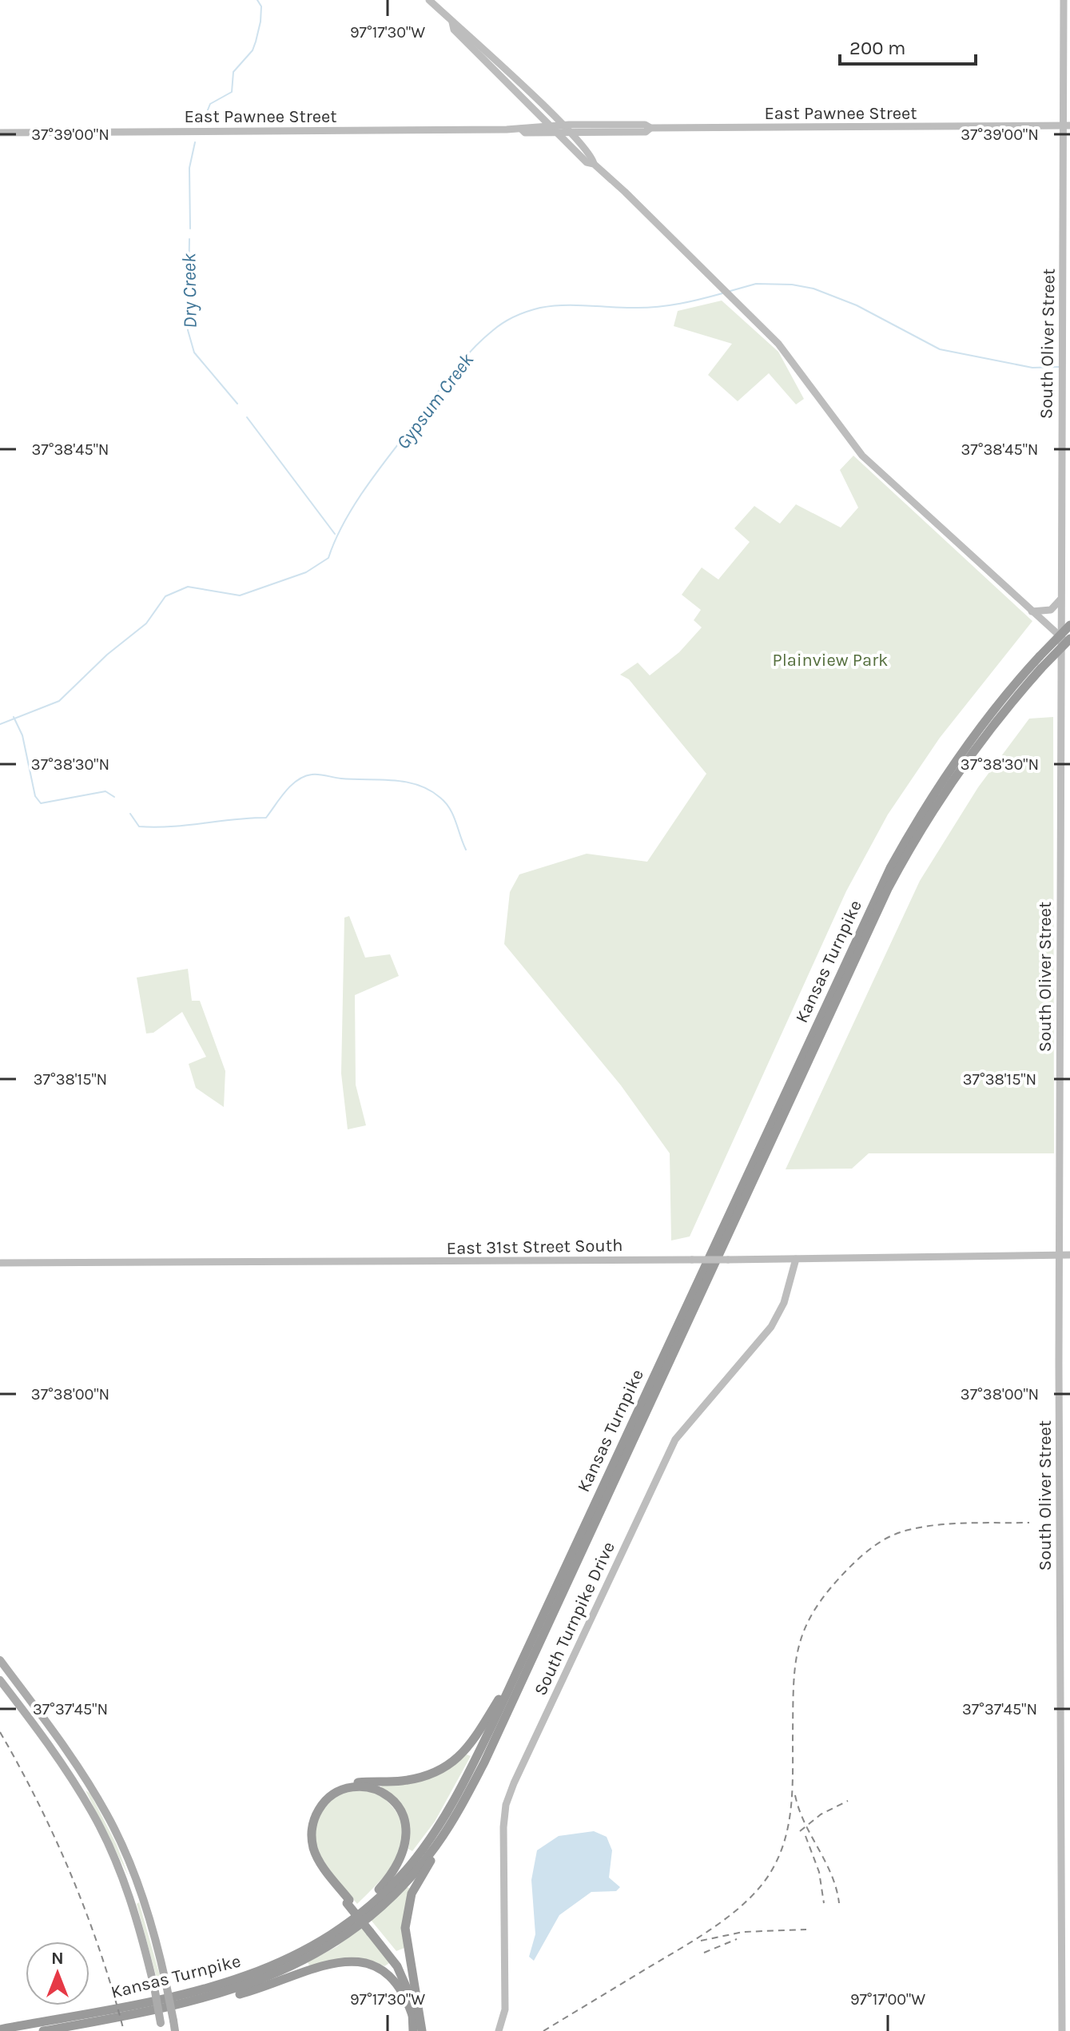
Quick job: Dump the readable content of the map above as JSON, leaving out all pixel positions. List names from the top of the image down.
{
  "streets": {
    "highway": ["Kansas Turnpike"],
    "main road": [
      "East Pawnee Street",
      "South Oliver Street",
      "East 31st Street South",
      "South Turnpike Drive"
    ]
  },
  "crossings": [
    ["East Pawnee Street", "South Oliver Street"],
    ["South Oliver Street", "Kansas Turnpike"],
    ["South Oliver Street", "East 31st Street South"],
    ["East 31st Street South", "South Turnpike Drive"]
  ],
  "water": ["Dry Creek", "Gypsum Creek"],
  "parks": ["Plainview Park"],
  "scale_bar": "200 m",
  "north": "top",
  "coordinates": [
    "97°17'30\"W",
    "37°39'00\"N",
    "37°38'45\"N",
    "37°38'30\"N",
    "37°38'15\"N",
    "37°38'00\"N",
    "37°37'45\"N",
    "97°17'00\"W"
  ]
}
